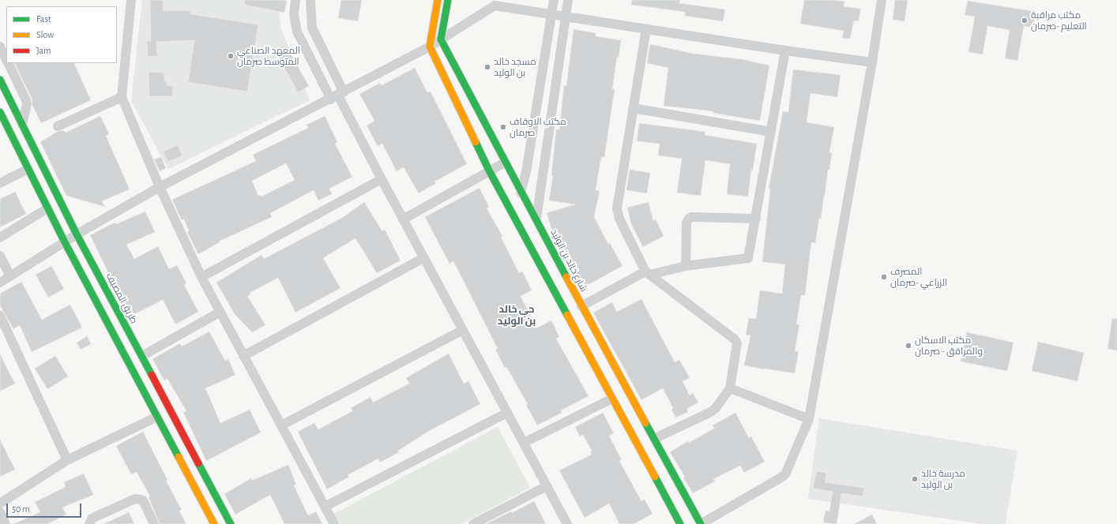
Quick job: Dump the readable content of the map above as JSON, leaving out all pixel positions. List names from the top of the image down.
{
  "streets": {
    "street": ["شارع خالد بن الوليد", "طريق المصيف"]
  },
  "districts": ["حي خالد بن الوليد"],
  "places": [
    "مكتب مراقبة التعليم -صرمان",
    "المعهد الصناعي المتوسط صرمان",
    "مسجد خالد بن الوليد",
    "مكتب الاوقاف صرمان",
    "المصرف الزراعي -صرمان",
    "مكتب الاسكان والمرافق - صرمان",
    "مدرسة خالد بن الوليد"
  ],
  "legend": ["Fast", "Slow", "Jam"],
  "scale_bar": "50 m"
}
